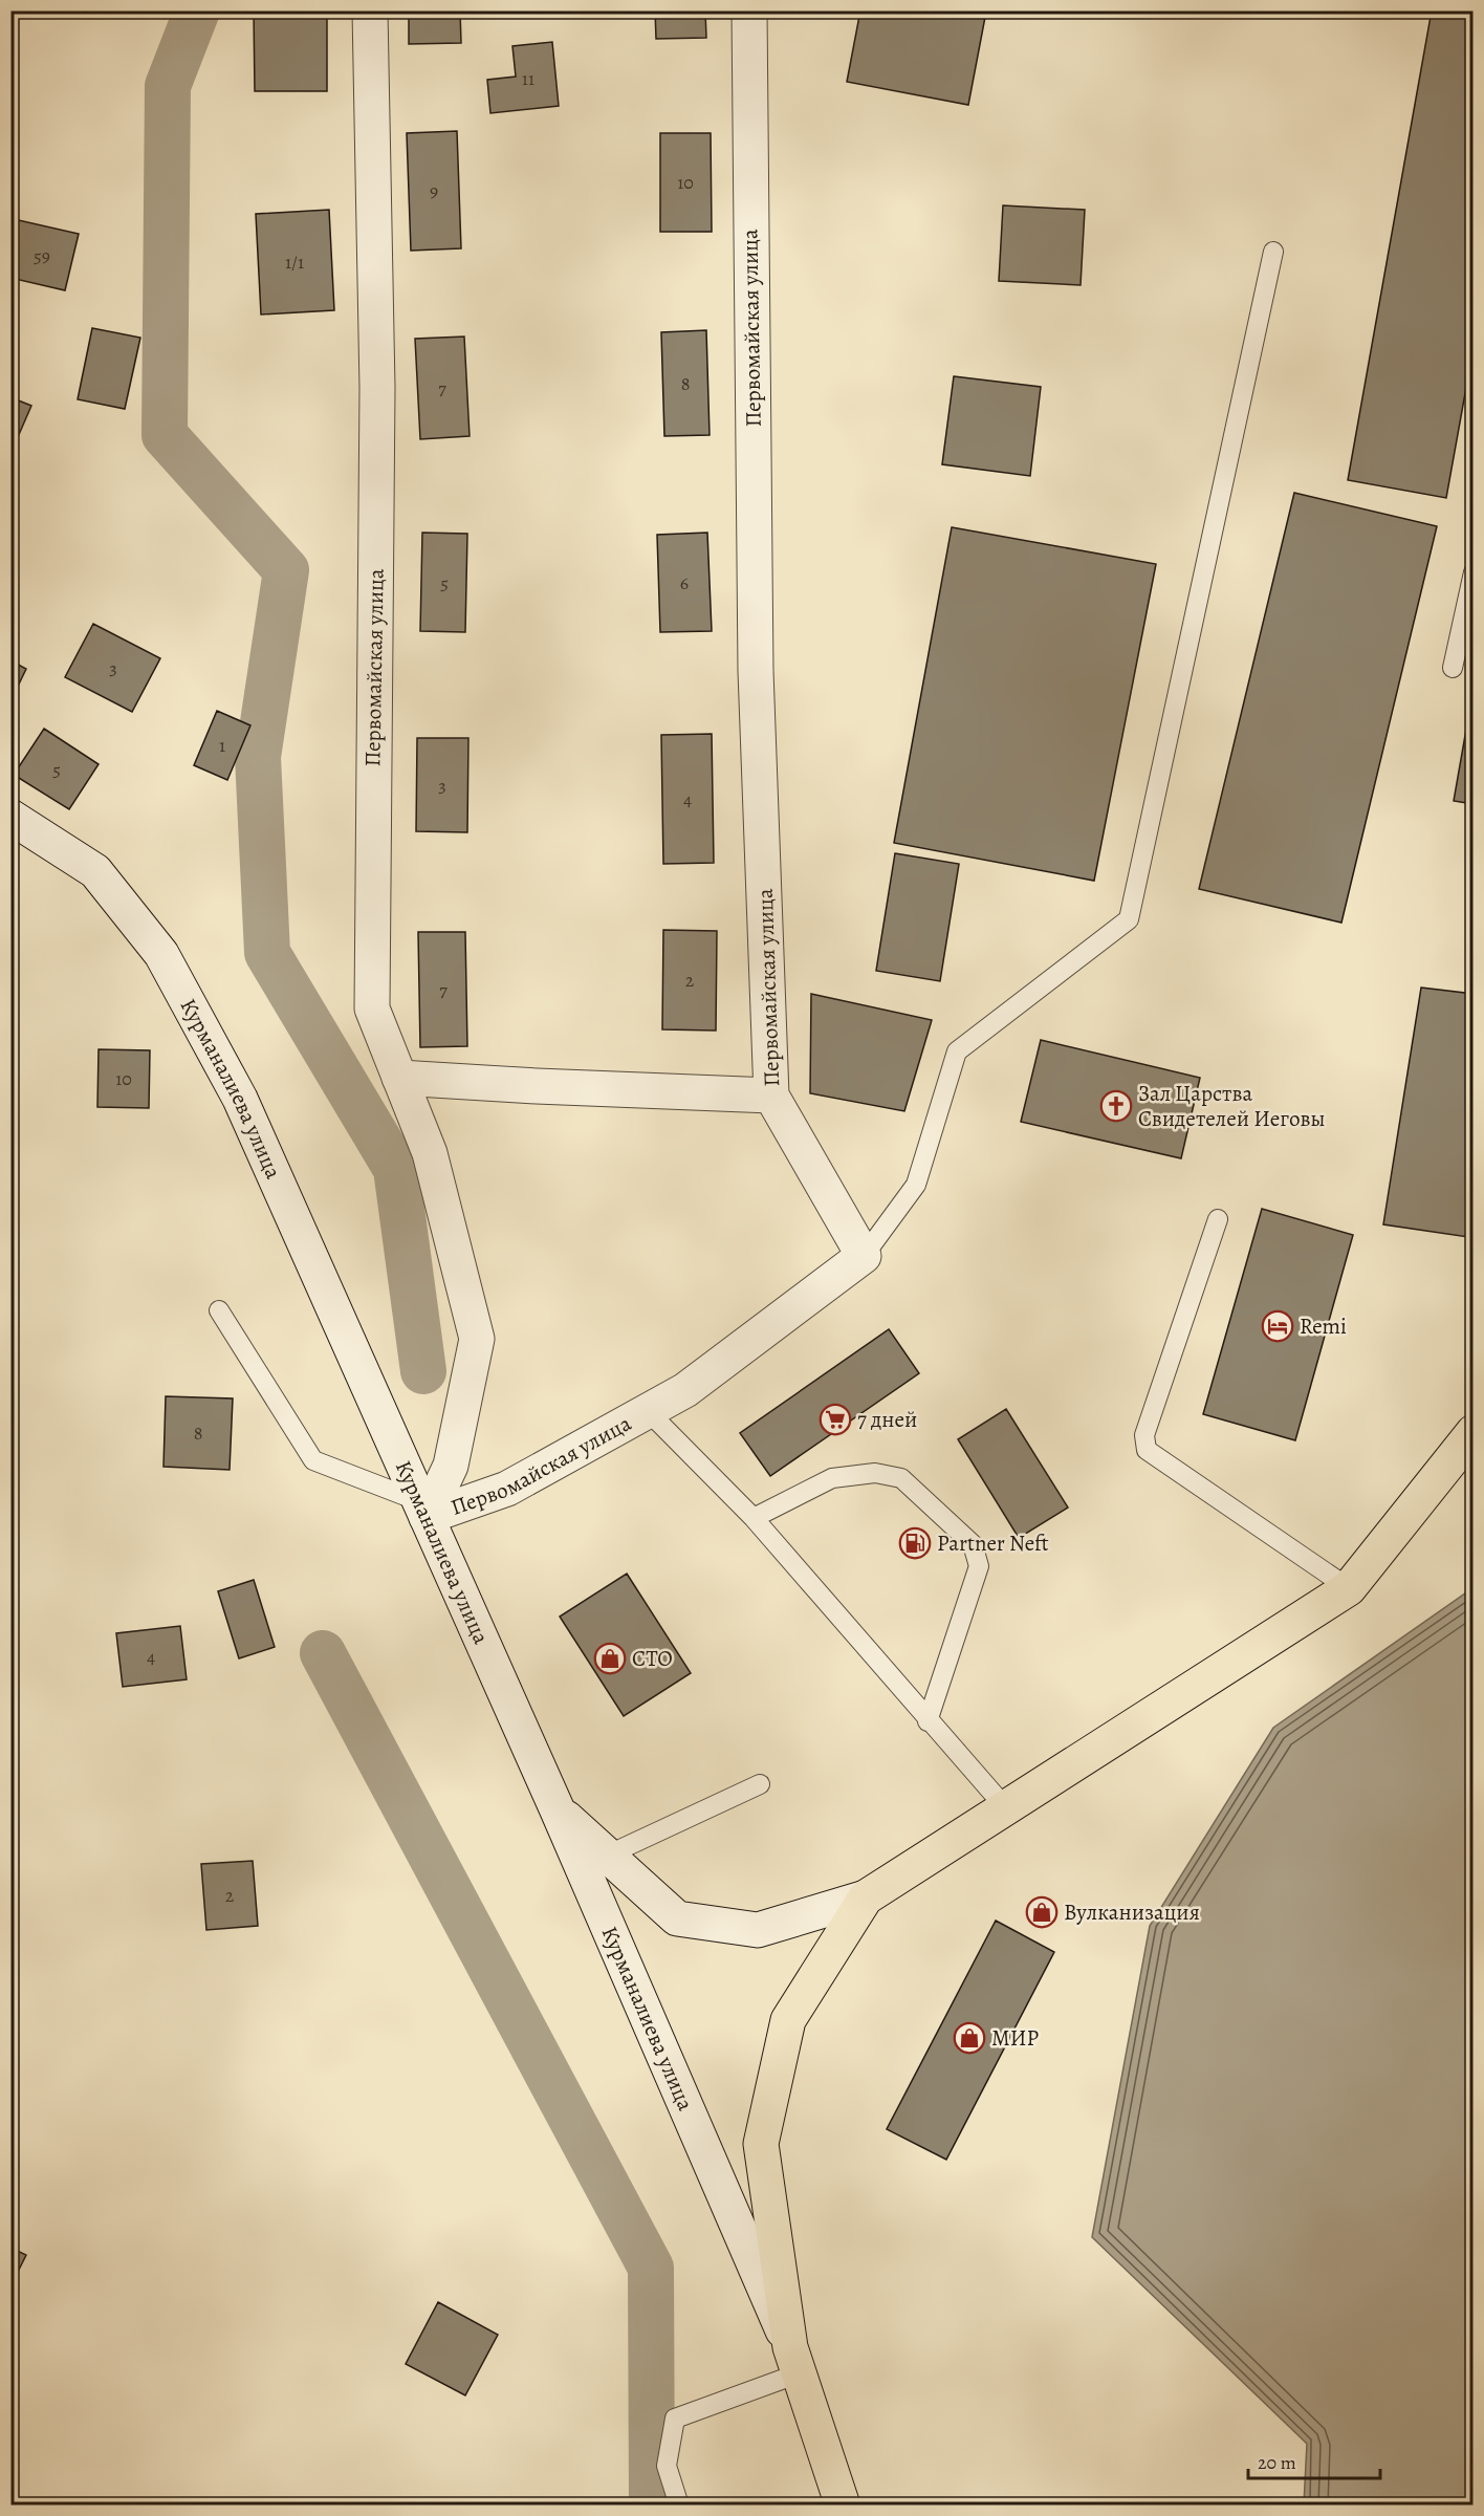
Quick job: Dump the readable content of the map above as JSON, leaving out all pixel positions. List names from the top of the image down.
{
  "streets": {
    "street": ["Первомайская улица", "Курманалиева улица"]
  },
  "crossings": [
    ["Первомайская улица", "Курманалиева улица"]
  ],
  "places": {
    "church": ["Зал Царства Свидетелей Иеговы"],
    "hotel": ["Remi"],
    "supermarket": ["7 дней"],
    "fuel station": ["Partner Neft"],
    "shop": ["СТО", "Вулканизация", "МИР"]
  },
  "house_numbers": [
    "11",
    "10",
    "9",
    "59",
    "1/1",
    "8",
    "7",
    "5",
    "6",
    "3",
    "1",
    "5",
    "3",
    "4",
    "2",
    "7",
    "10",
    "8",
    "4",
    "2"
  ],
  "scale_bar": "20 m"
}
